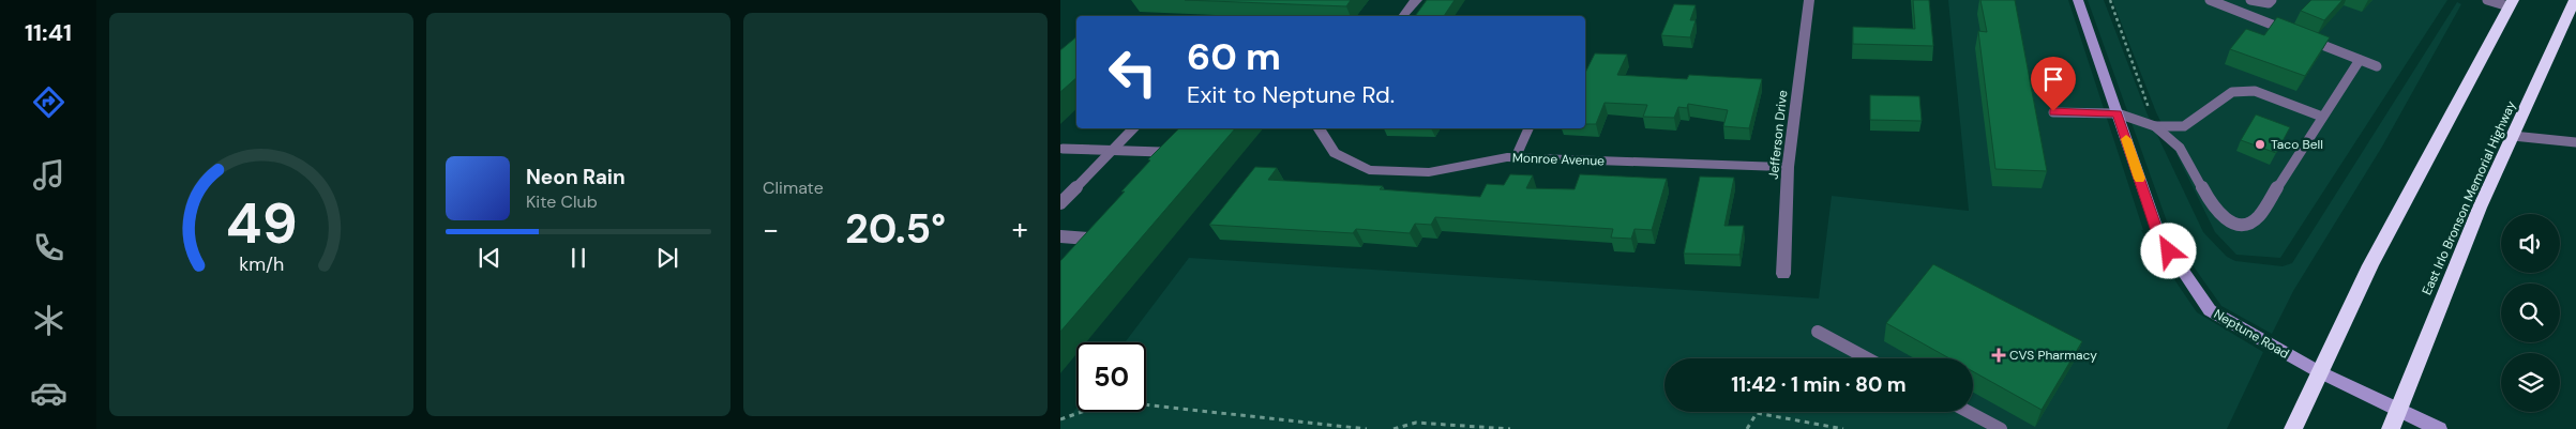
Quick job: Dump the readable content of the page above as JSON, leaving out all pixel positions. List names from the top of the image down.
{
  "streets": {
    "highway": ["East Irlo Bronson Memorial Highway"],
    "main road": ["Neptune Road"],
    "street": ["Jefferson Drive", "Monroe Avenue"]
  },
  "crossings": [
    ["Jefferson Drive", "Monroe Avenue"],
    ["East Irlo Bronson Memorial Highway", "Neptune Road"]
  ],
  "places": {
    "other": ["Taco Bell"],
    "health": ["CVS Pharmacy"]
  },
  "page": {
    "tabs": "11:41",
    "tile": "Climate",
    "turn": ["60 m", "Exit to Neptune Rd."],
    "song": ["Neon Rain", "Kite Club"],
    "heat": ["−", "20.5°", "+"],
    "limit": "50",
    "trip": "11:42 · 1 min · 80 m",
    "gauge": ["49", "km/h"]
  }
}
